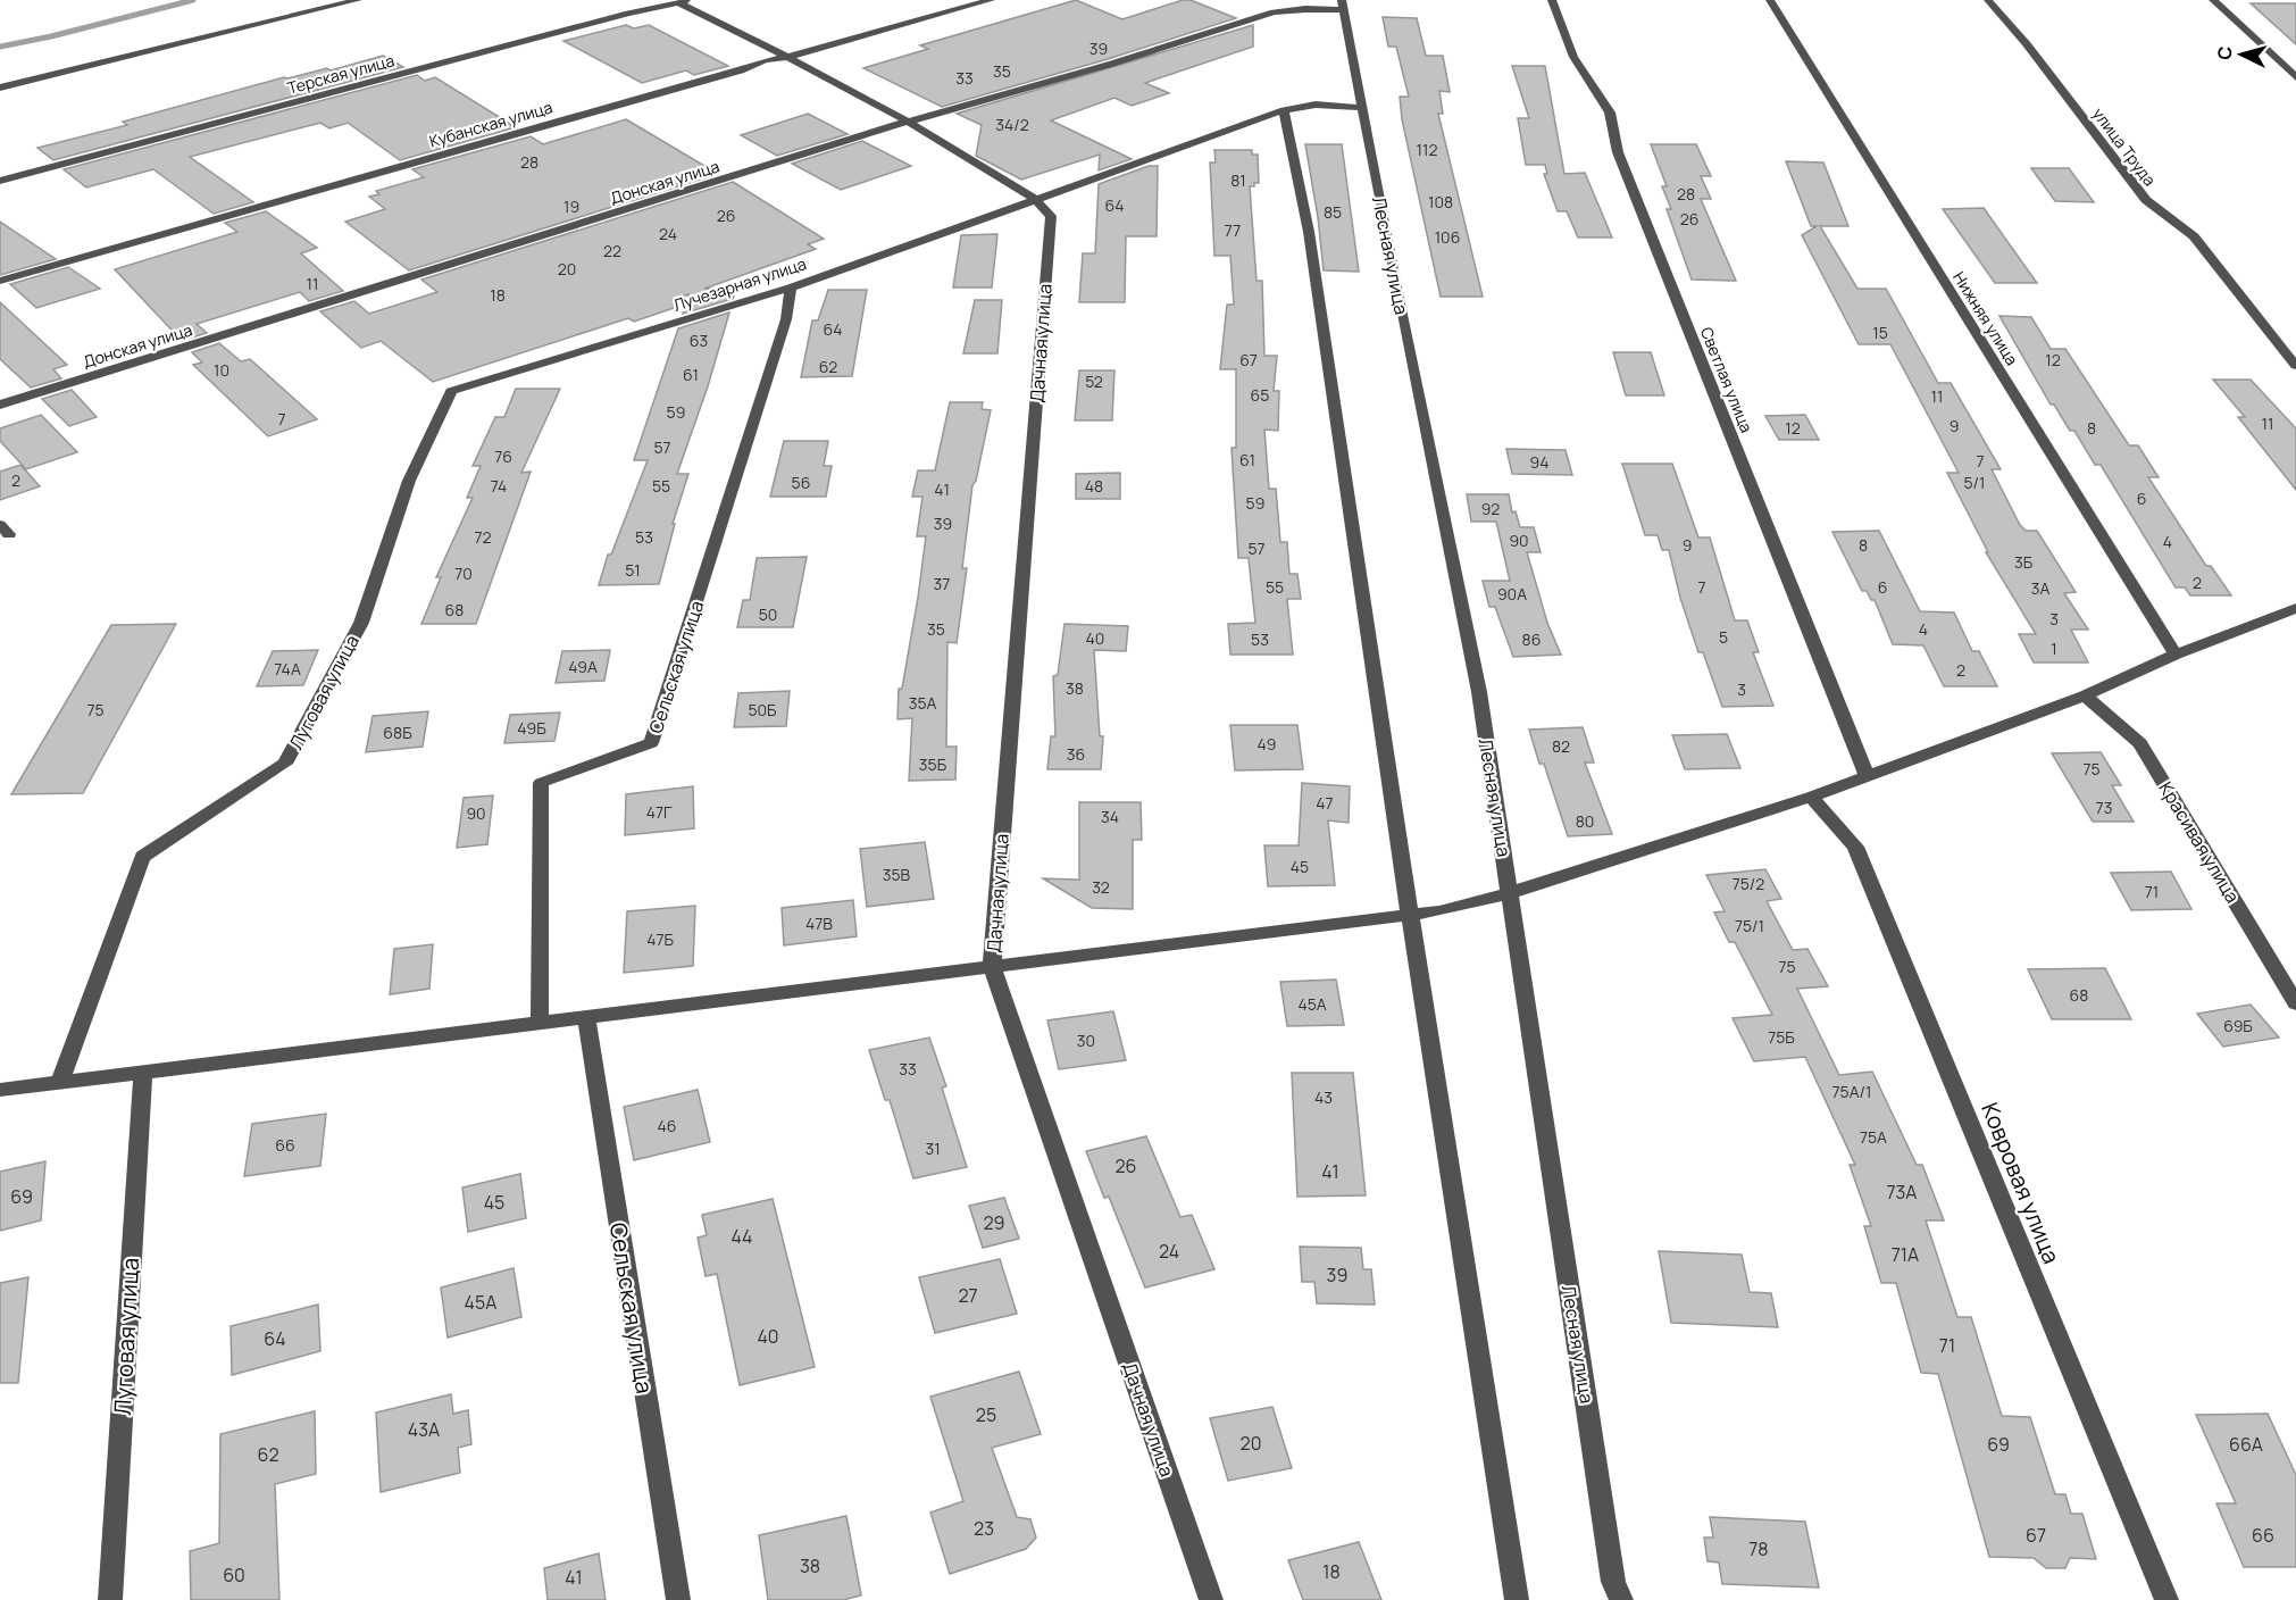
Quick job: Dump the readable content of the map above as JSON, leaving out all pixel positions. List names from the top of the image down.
{
  "streets": {
    "street": [
      "Терская улица",
      "Кубанская улица",
      "улица Труда",
      "Донская улица",
      "Лесная улица",
      "Лучезарная улица",
      "Нижняя улица",
      "Дачная улица",
      "Светлая улица",
      "Сельская улица",
      "Луговая улица",
      "Красивая улица",
      "Ковровая улица"
    ]
  },
  "crossings": [
    ["Донская улица", "Лесная улица"],
    ["Лесная улица", "Лучезарная улица"],
    ["Лучезарная улица", "Дачная улица"],
    ["Лучезарная улица", "Сельская улица"],
    ["Лучезарная улица", "Луговая улица"]
  ],
  "house_numbers": [
    "39",
    "35",
    "33",
    "34/2",
    "112",
    "28",
    "81",
    "28",
    "108",
    "64",
    "19",
    "85",
    "26",
    "26",
    "77",
    "24",
    "106",
    "22",
    "20",
    "11",
    "18",
    "64",
    "15",
    "63",
    "67",
    "12",
    "62",
    "10",
    "61",
    "52",
    "65",
    "11",
    "59",
    "7",
    "11",
    "9",
    "12",
    "8",
    "57",
    "76",
    "61",
    "7",
    "94",
    "2",
    "56",
    "5/1",
    "74",
    "55",
    "48",
    "41",
    "6",
    "59",
    "92",
    "39",
    "72",
    "53",
    "90",
    "4",
    "9",
    "8",
    "57",
    "3Б",
    "51",
    "70",
    "2",
    "37",
    "55",
    "7",
    "6",
    "3А",
    "90А",
    "68",
    "50",
    "3",
    "35",
    "4",
    "5",
    "40",
    "53",
    "86",
    "1",
    "49А",
    "74А",
    "2",
    "38",
    "3",
    "35А",
    "75",
    "50Б",
    "49Б",
    "68Б",
    "49",
    "82",
    "36",
    "35Б",
    "75",
    "47",
    "73",
    "47Г",
    "90",
    "34",
    "80",
    "45",
    "35В",
    "75/2",
    "32",
    "71",
    "47В",
    "75/1",
    "47Б",
    "75",
    "68",
    "45А",
    "69Б",
    "75Б",
    "30",
    "33",
    "75А/1",
    "43",
    "46",
    "75А",
    "66",
    "31",
    "26",
    "41",
    "73А",
    "69",
    "45",
    "29",
    "44",
    "24",
    "71А",
    "39",
    "27",
    "45А",
    "40",
    "64",
    "71",
    "25",
    "43А",
    "20",
    "69",
    "66А",
    "62",
    "23",
    "67",
    "66",
    "78",
    "38",
    "18",
    "60",
    "41"
  ],
  "north": "left"
}
